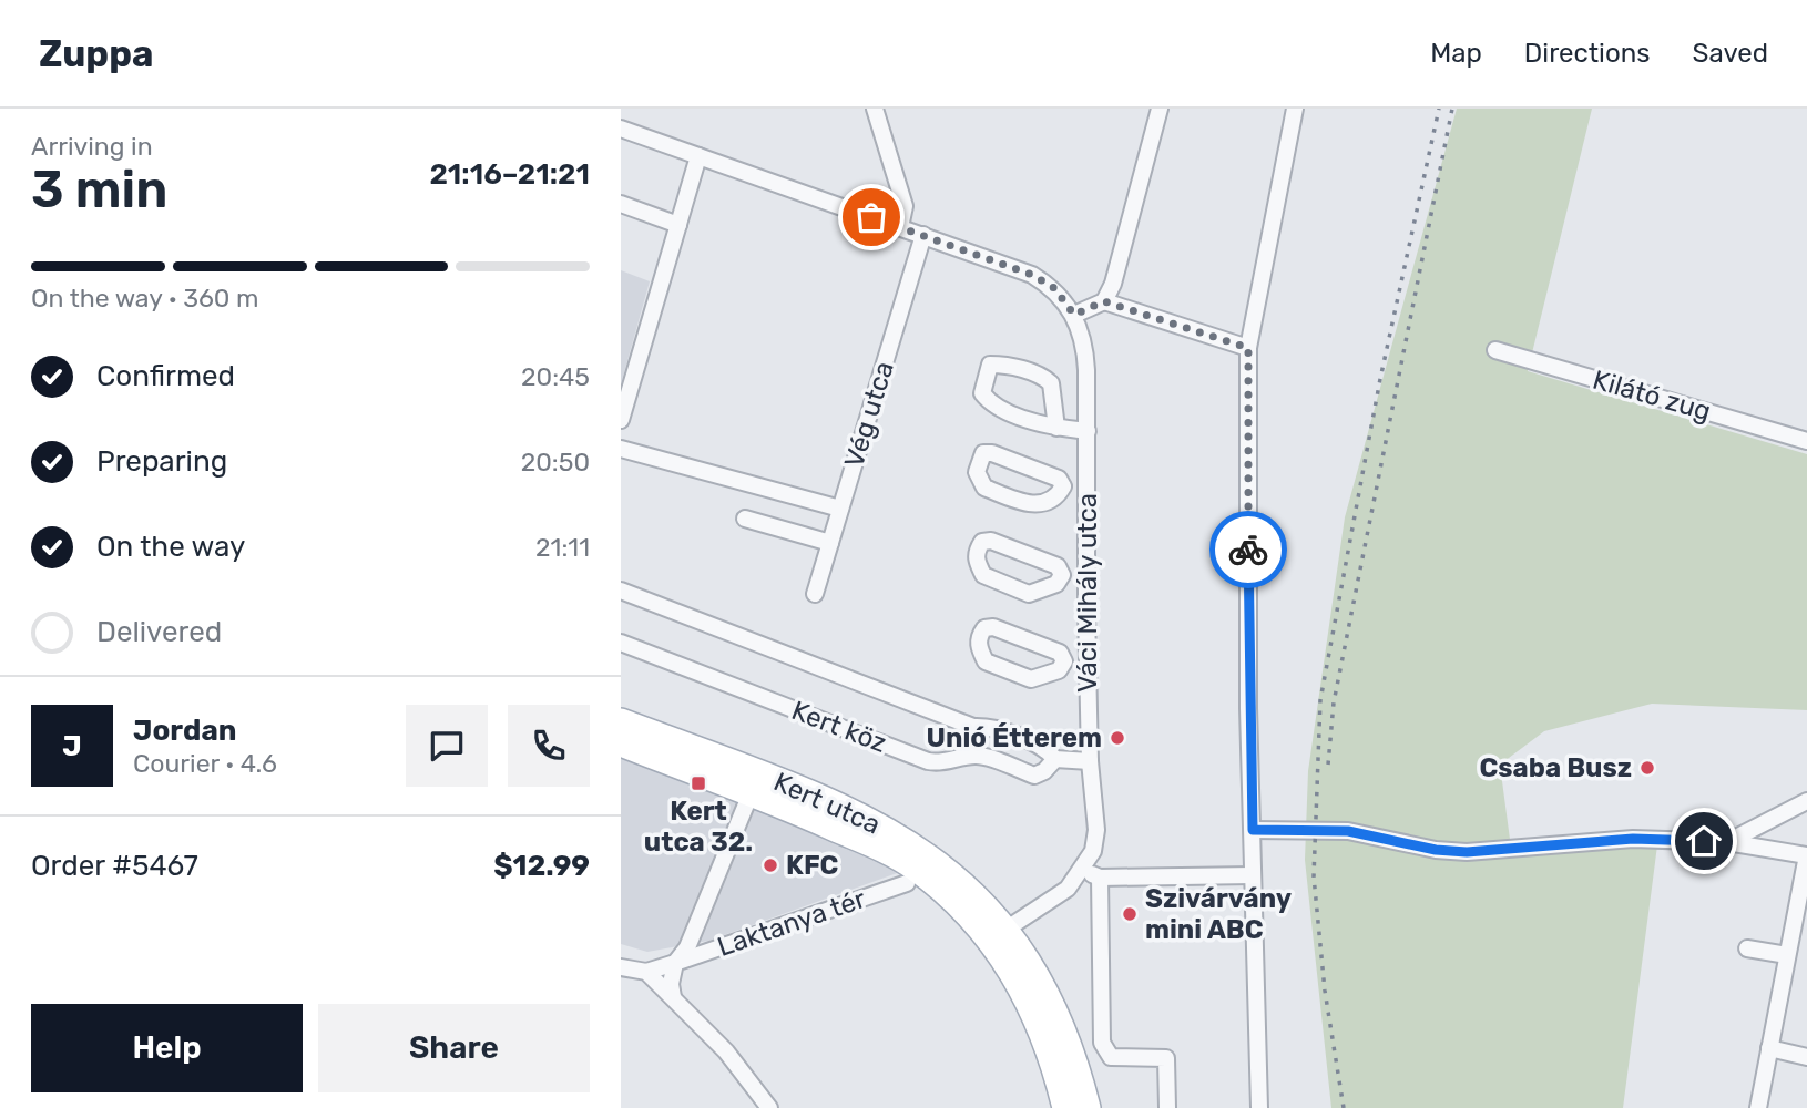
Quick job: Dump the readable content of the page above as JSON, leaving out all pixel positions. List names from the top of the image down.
{
  "streets": {
    "main road": ["Kert utca"],
    "street": [
      "Kilátó zug",
      "Vég utca",
      "Váci Mihály utca",
      "Kert köz",
      "Laktanya tér"
    ]
  },
  "crossings": [
    ["Váci Mihály utca", "Kert köz"],
    ["Váci Mihály utca", "Kert utca"],
    ["Kert utca", "Laktanya tér"]
  ],
  "places": {
    "other": [
      "Unió Étterem",
      "Csaba Busz",
      "KFC",
      "Szivárvány mini ABC"
    ],
    "transit": ["Kert utca 32."]
  },
  "page": {
    "header": "Zuppa",
    "nav": ["Map", "Directions", "Saved"],
    "heading": ["3 min", "Arriving in", "21:16–21:21"],
    "panel": [
      "Jordan",
      "Courier · 4.6",
      "Order #5467",
      "$12.99"
    ],
    "bar": "On the way · 360 m",
    "list": [
      ["Confirmed", "20:45"],
      ["Preparing", "20:50"],
      ["On the way", "21:11"],
      "Delivered"
    ],
    "round": "J",
    "buttons": ["Help", "Share"]
  }
}
